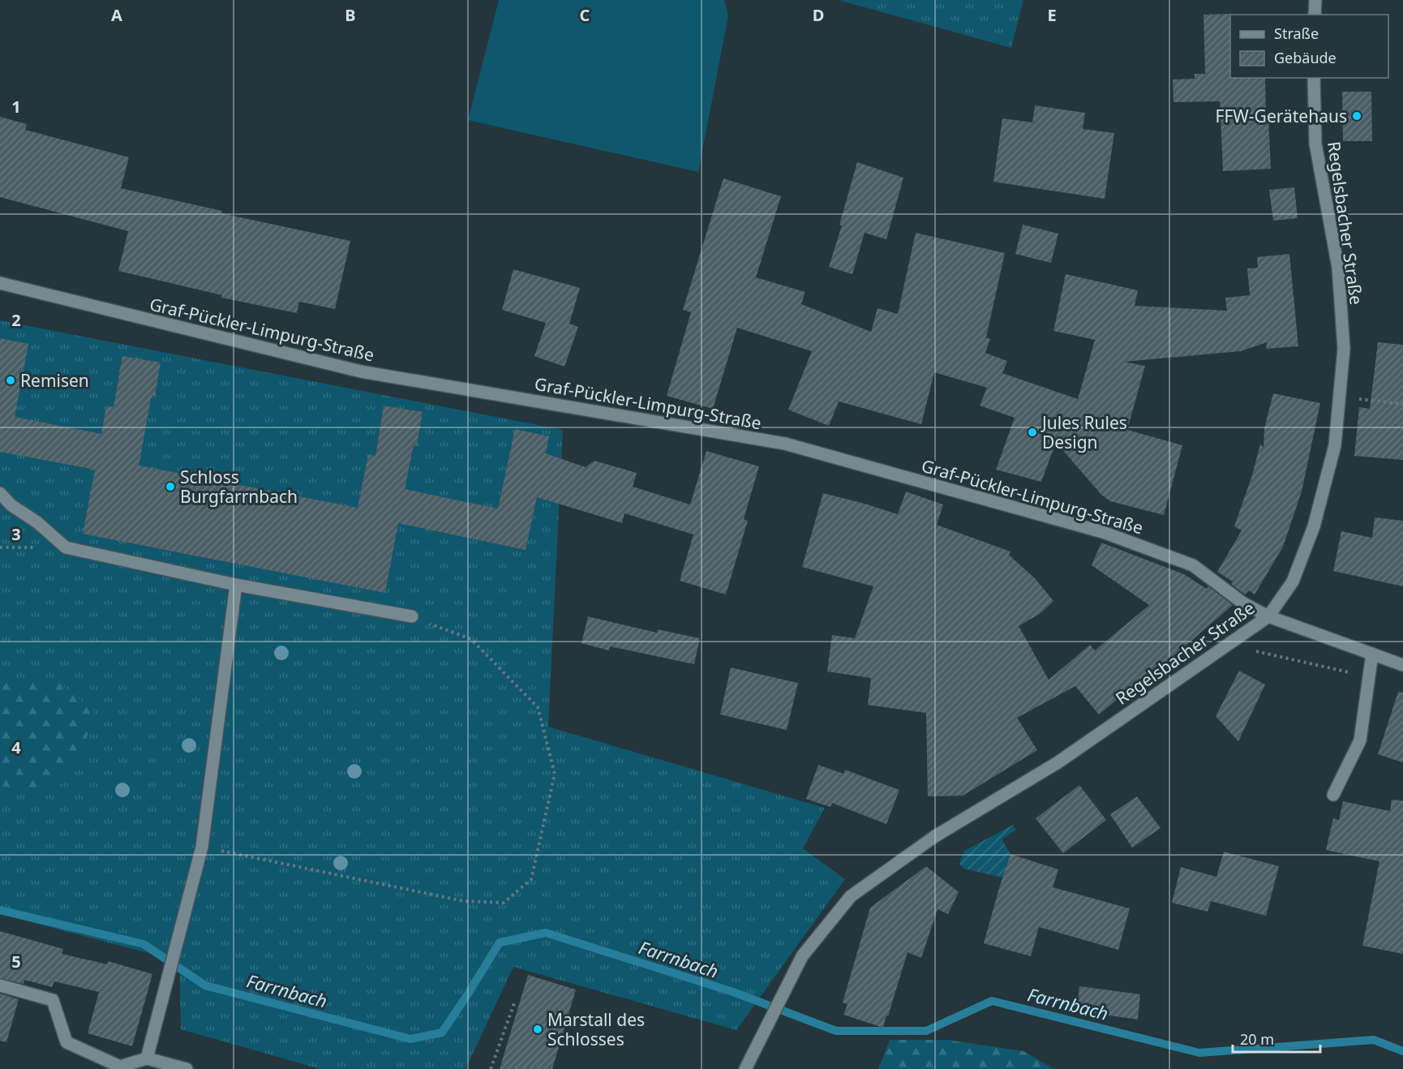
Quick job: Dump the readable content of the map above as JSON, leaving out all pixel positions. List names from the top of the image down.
{
  "streets": {
    "street": ["Regelsbacher Straße", "Graf-Pückler-Limpurg-Straße"]
  },
  "crossings": [
    ["Regelsbacher Straße", "Graf-Pückler-Limpurg-Straße"]
  ],
  "water": ["Farrnbach"],
  "places": [
    "FFW-Gerätehaus",
    "Remisen",
    "Jules Rules Design",
    "Schloss Burgfarrnbach",
    "Marstall des Schlosses"
  ],
  "legend": ["Straße", "Gebäude"],
  "scale_bar": "20 m",
  "grid": {
    "columns": [
      "A",
      "B",
      "C",
      "D",
      "E"
    ],
    "rows": [
      "1",
      "2",
      "3",
      "4",
      "5"
    ]
  }
}
